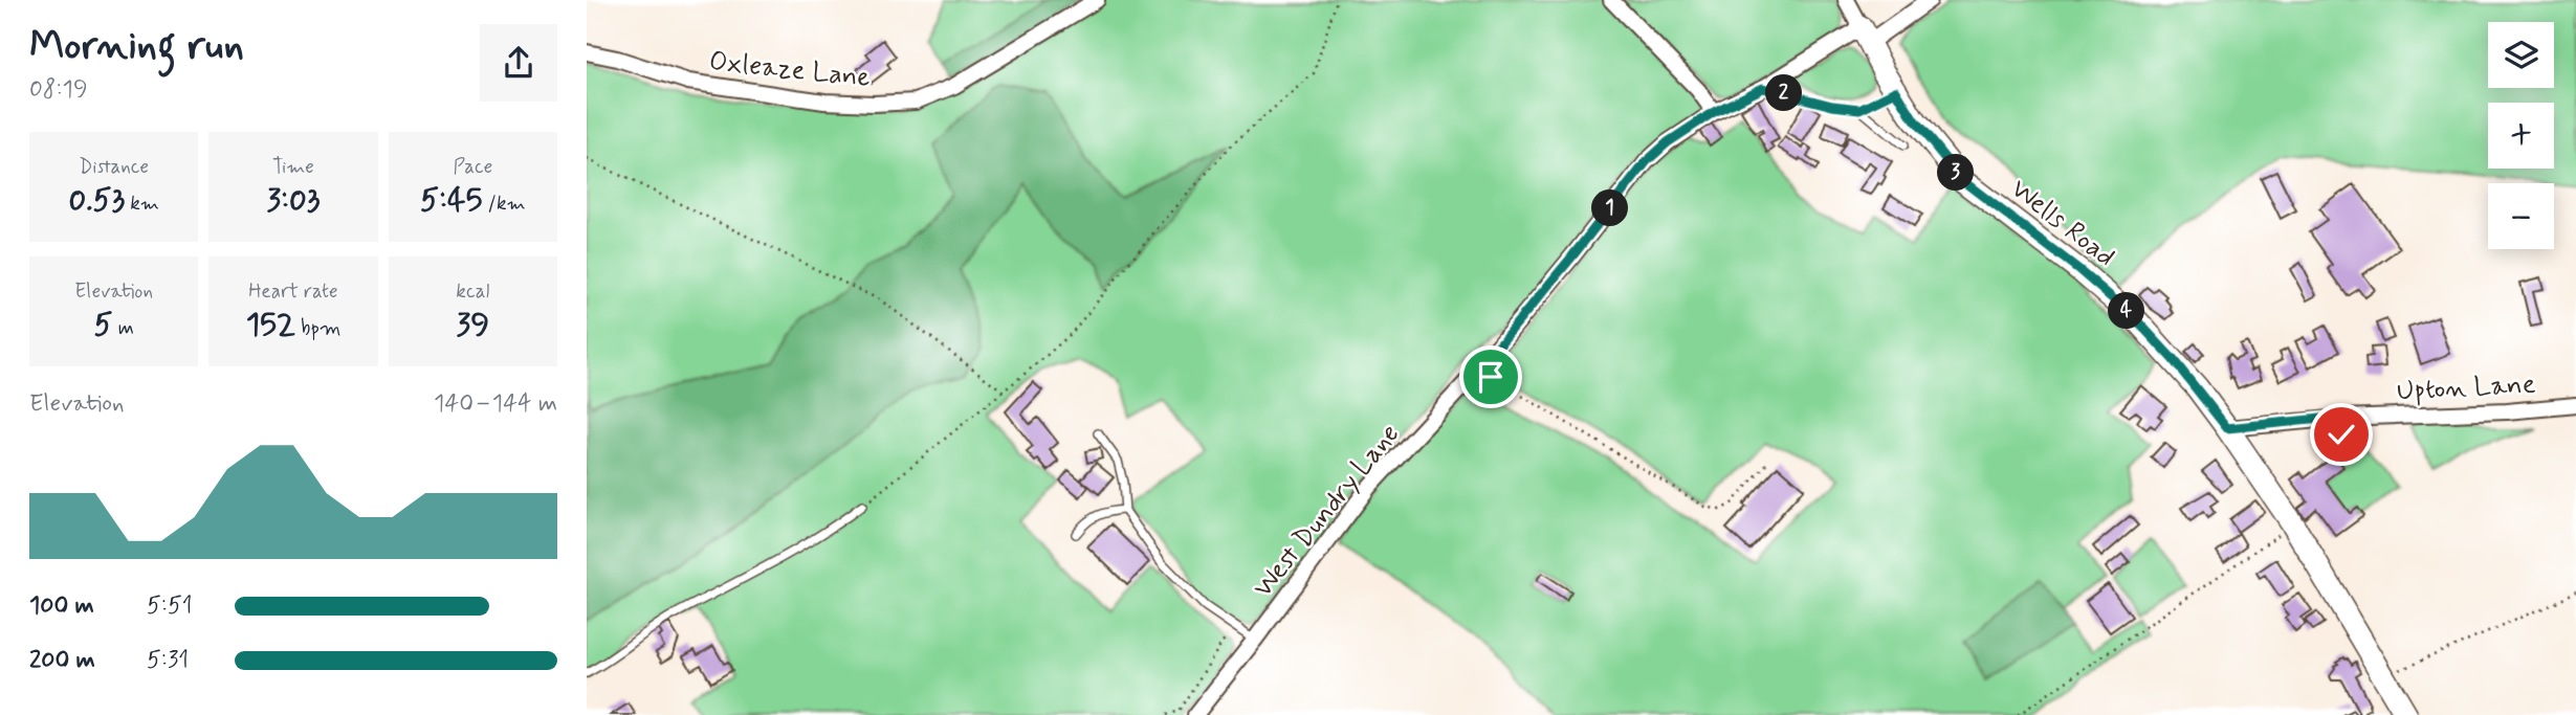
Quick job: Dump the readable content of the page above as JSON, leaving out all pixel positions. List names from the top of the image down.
{
  "streets": {
    "street": [
      "Oxleaze Lane",
      "Wells Road",
      "Upton Lane",
      "West Dundry Lane"
    ]
  },
  "crossings": [
    ["Wells Road", "Upton Lane"],
    ["Wells Road", "West Dundry Lane"]
  ],
  "page": {
    "heading": ["Morning run", "08:19"],
    "map_buttons": ["+", "−"],
    "pins": [
      "2",
      "3",
      "1",
      "4"
    ],
    "stats": [
      ["Distance", "0.53 km"],
      ["Time", "3:03"],
      ["Pace", "5:45 /km"],
      ["Elevation", "5 m"],
      ["Heart rate", "152 bpm"],
      ["kcal", "39"]
    ],
    "chart": ["Elevation", "140–144 m"],
    "list": [
      {
        "name": "100 m",
        "note": "5:51"
      },
      {
        "name": "200 m",
        "note": "5:31"
      }
    ]
  }
}
